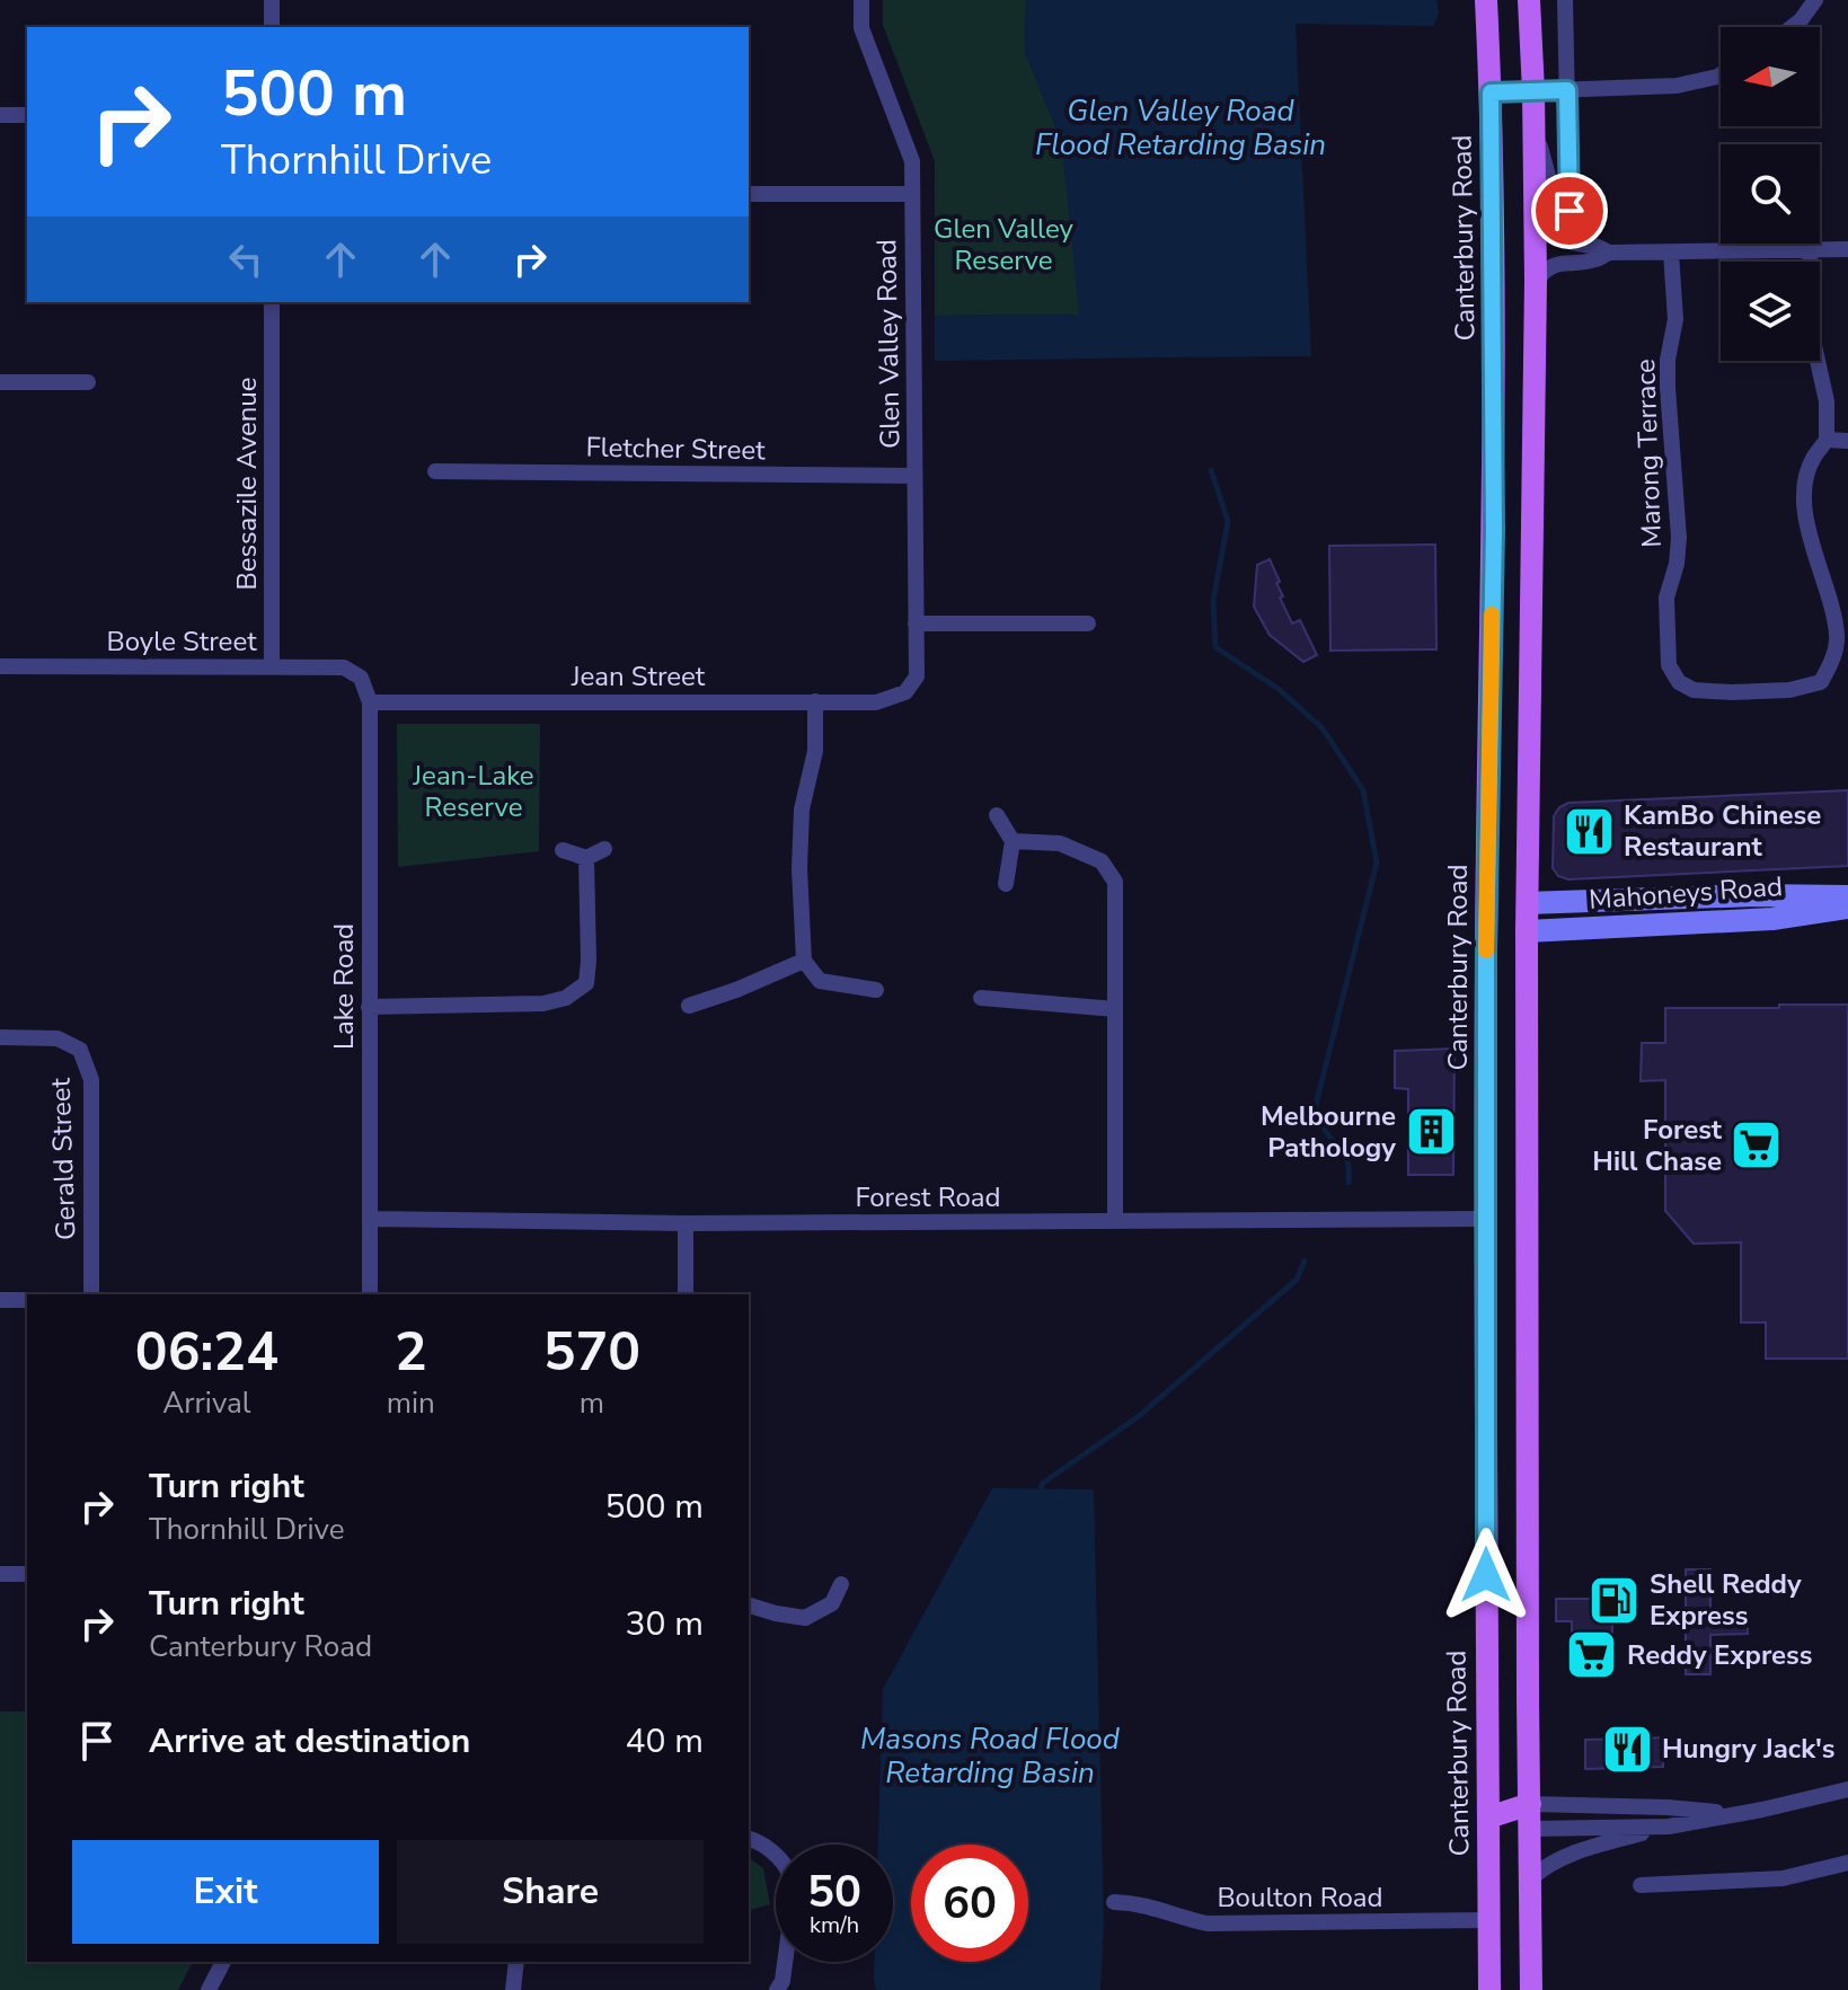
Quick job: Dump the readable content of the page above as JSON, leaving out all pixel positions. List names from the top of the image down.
{
  "streets": {
    "main road": ["Canterbury Road", "Mahoneys Road"],
    "street": [
      "Glen Valley Road",
      "Fletcher Street",
      "Marong Terrace",
      "Bessazile Avenue",
      "Boyle Street",
      "Jean Street",
      "Lake Road",
      "Gerald Street",
      "Forest Road",
      "Boulton Road"
    ]
  },
  "crossings": [
    ["Canterbury Road", "Forest Road"],
    ["Canterbury Road", "Boulton Road"],
    ["Glen Valley Road", "Fletcher Street"],
    ["Glen Valley Road", "Jean Street"],
    ["Bessazile Avenue", "Boyle Street"],
    ["Boyle Street", "Lake Road"],
    ["Jean Street", "Lake Road"],
    ["Lake Road", "Forest Road"]
  ],
  "water": ["Glen Valley Road Flood Retarding Basin", "Masons Road Flood Retarding Basin"],
  "parks": ["Glen Valley Reserve", "Jean-Lake Reserve"],
  "places": {
    "restaurant": ["KamBo Chinese Restaurant", "Hungry Jack's"],
    "building": ["Melbourne Pathology"],
    "supermarket": ["Forest Hill Chase", "Reddy Express"],
    "fuel station": ["Shell Reddy Express"]
  },
  "north": "left",
  "page": {
    "turn": ["500 m", "Thornhill Drive"],
    "eta": [
      "06:24",
      "Arrival",
      "2",
      "min",
      "570",
      "m"
    ],
    "list": [
      {
        "name": "Turn right",
        "note": "Thornhill Drive",
        "value": "500 m"
      },
      {
        "name": "Turn right",
        "note": "Canterbury Road",
        "value": "30 m"
      },
      {
        "name": "Arrive at destination",
        "value": "40 m"
      }
    ],
    "buttons": ["Exit", "Share"],
    "speed": "50 km/h",
    "limit": "60"
  }
}
